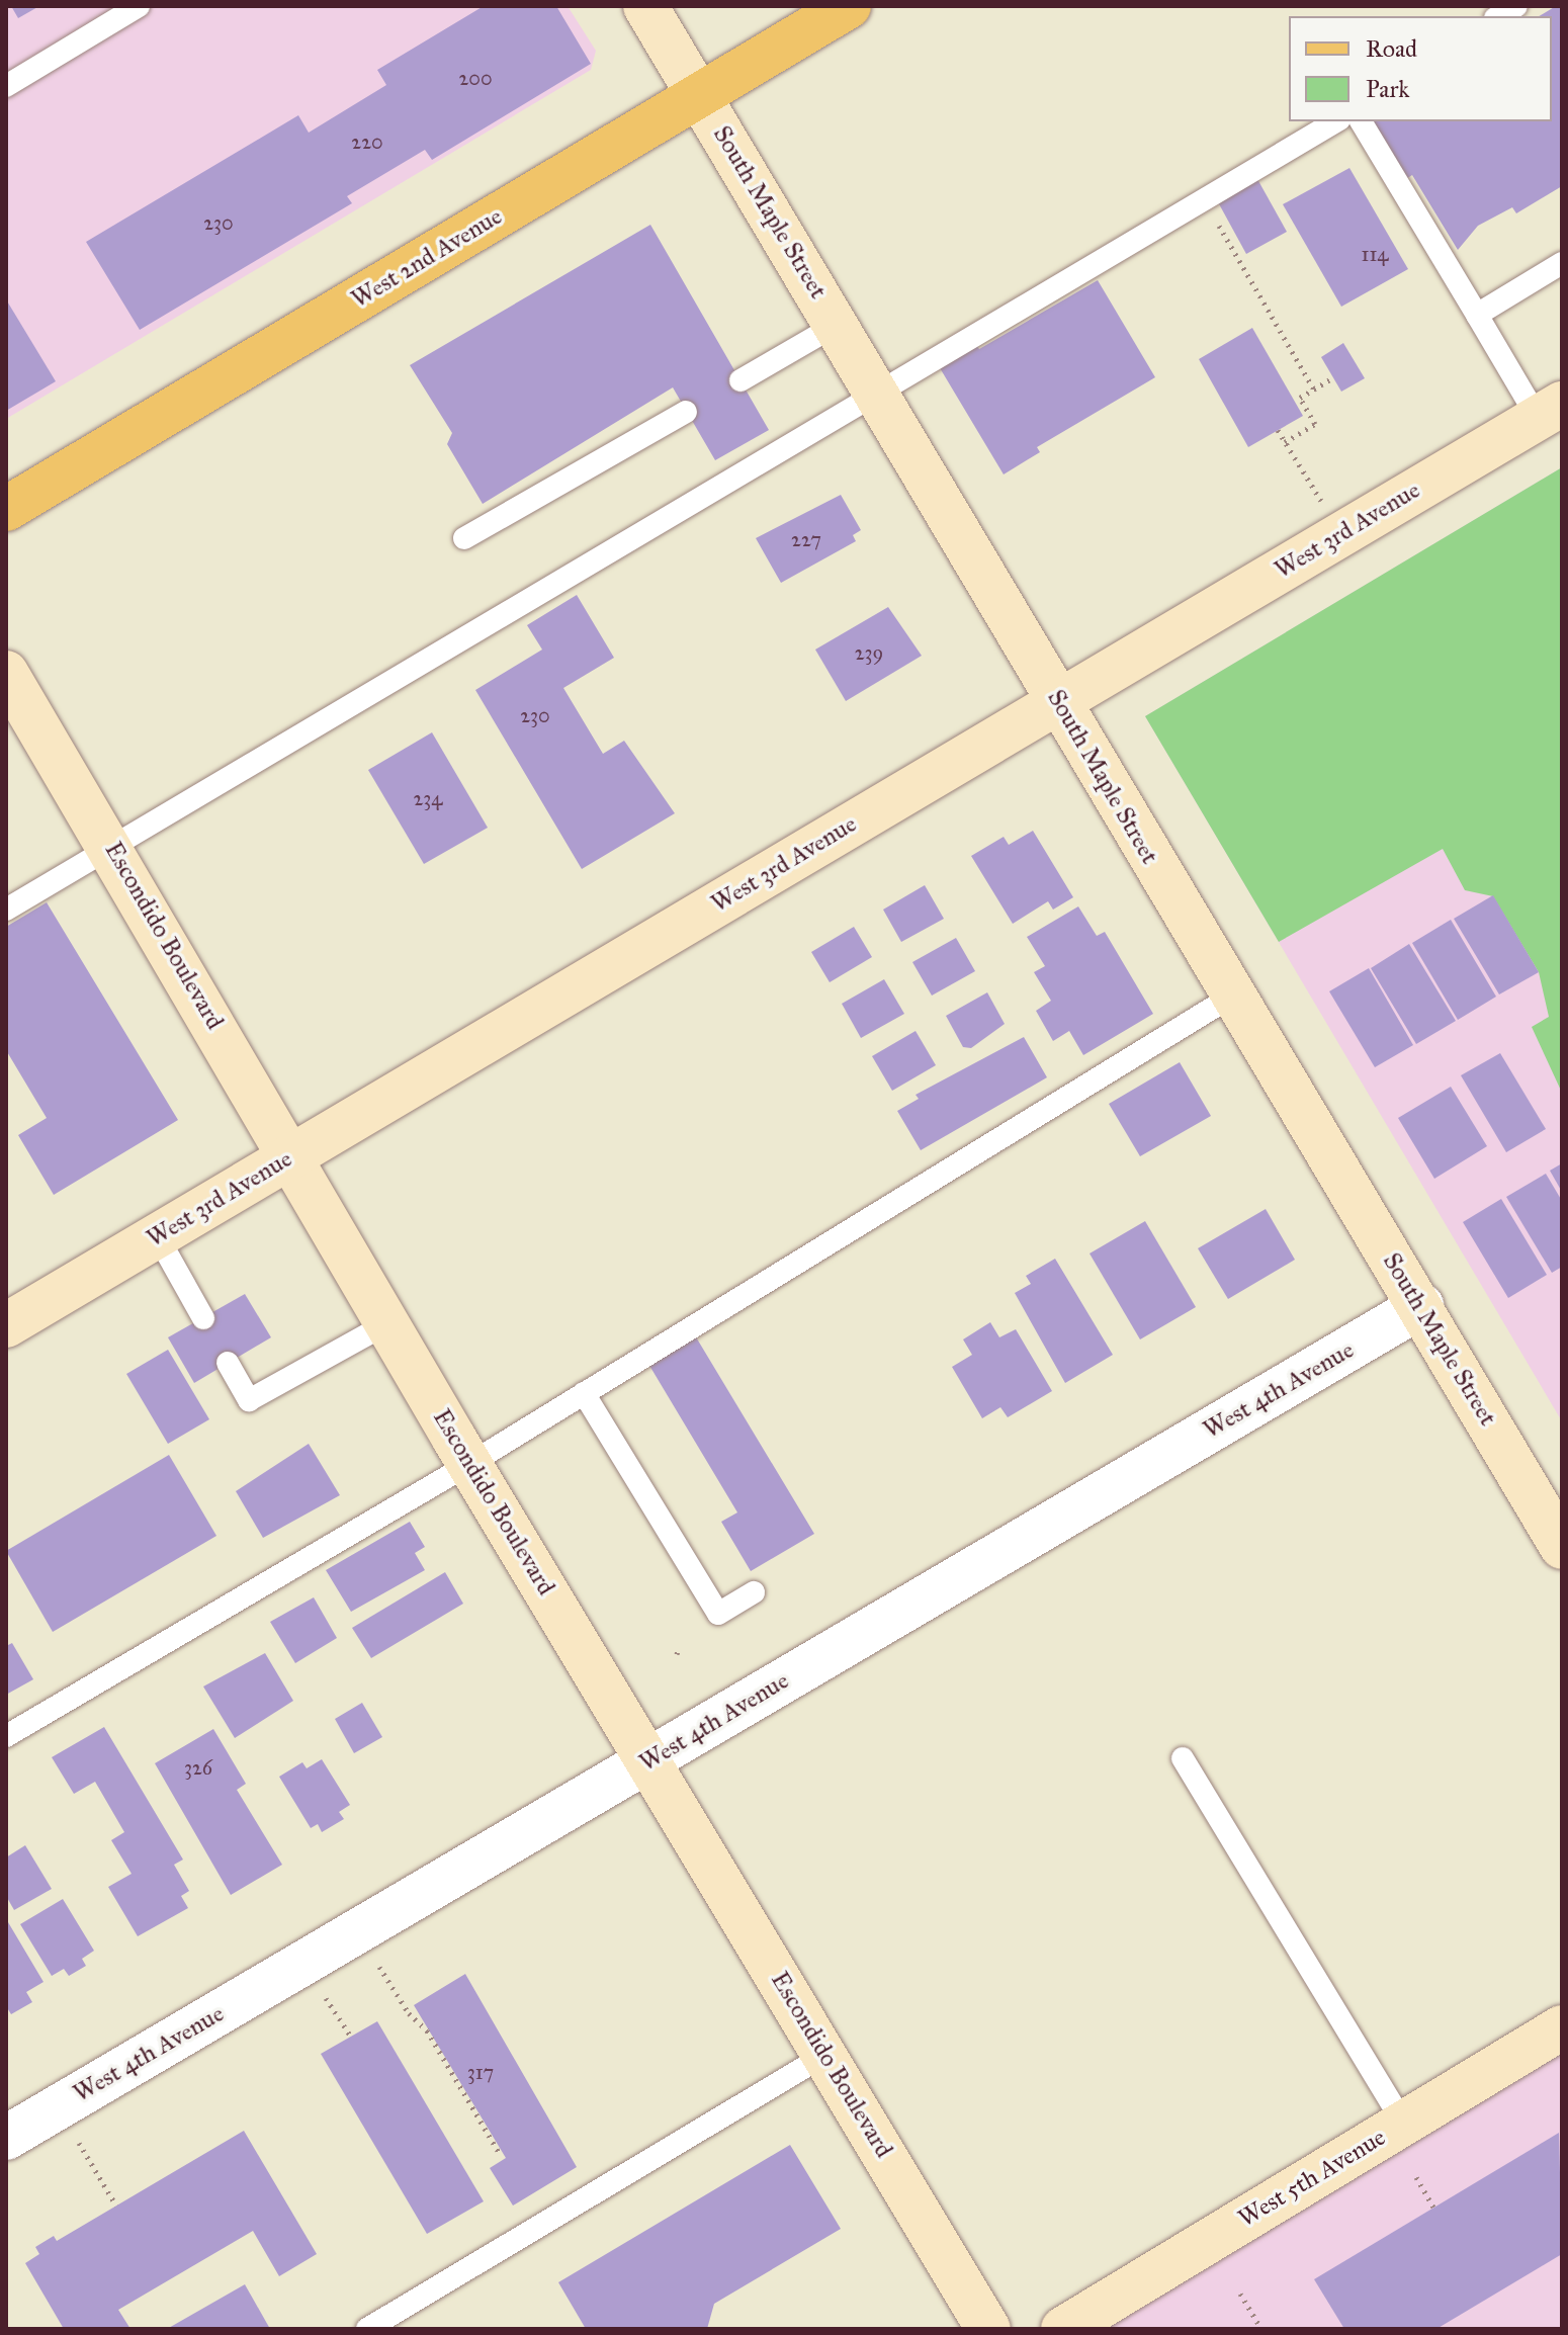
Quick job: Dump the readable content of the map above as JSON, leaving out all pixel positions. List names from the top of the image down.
{
  "streets": {
    "main road": ["West 2nd Avenue"],
    "street": [
      "South Maple Street",
      "West 3rd Avenue",
      "Escondido Boulevard",
      "West 4th Avenue",
      "West 5th Avenue"
    ]
  },
  "crossings": [
    ["South Maple Street", "West 2nd Avenue"],
    ["South Maple Street", "West 3rd Avenue"],
    ["South Maple Street", "West 4th Avenue"],
    ["West 3rd Avenue", "Escondido Boulevard"],
    ["Escondido Boulevard", "West 4th Avenue"]
  ],
  "house_numbers": [
    "200",
    "220",
    "230",
    "114",
    "227",
    "239",
    "230",
    "234",
    "326",
    "317"
  ],
  "legend": ["Road", "Park"]
}
